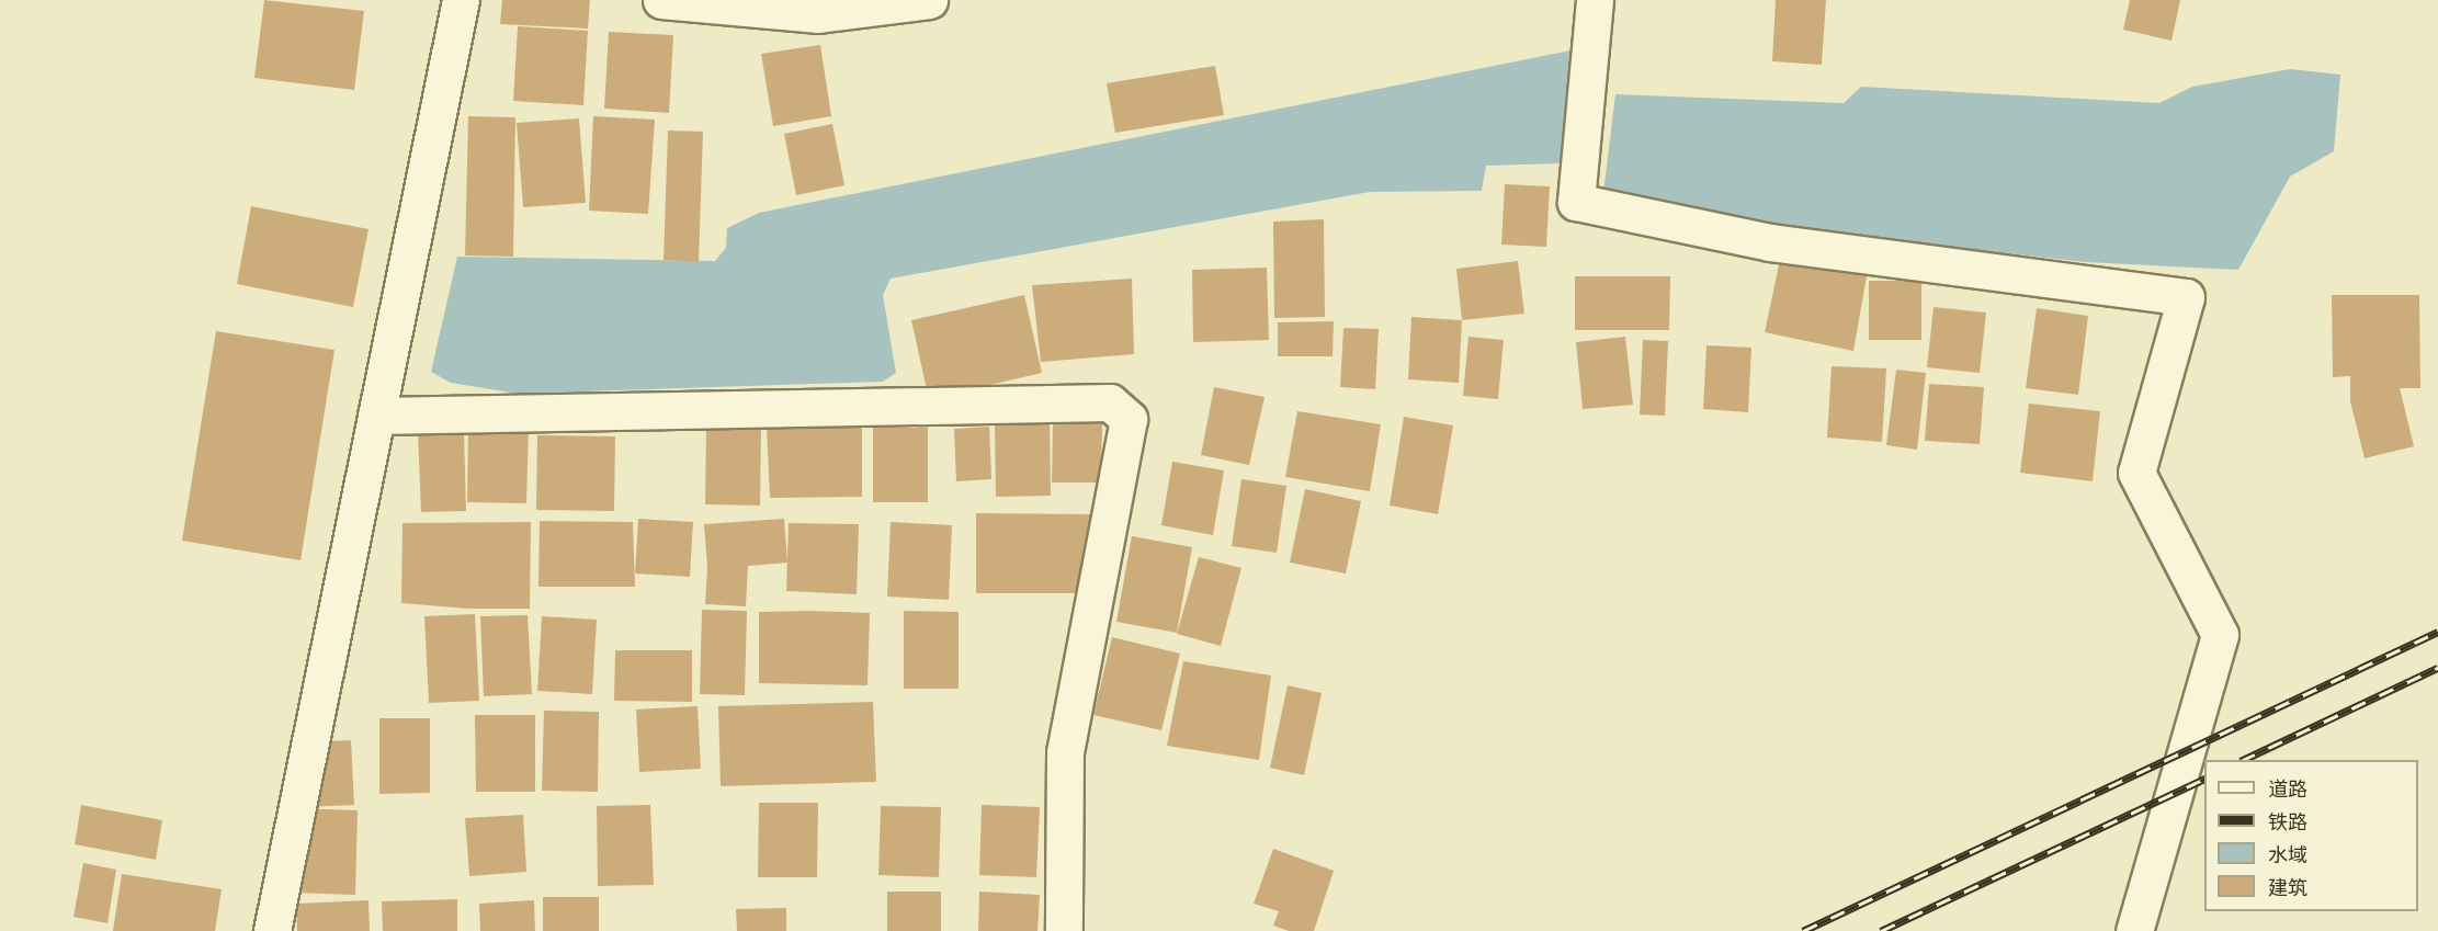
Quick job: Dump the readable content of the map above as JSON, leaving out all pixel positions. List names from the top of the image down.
{
  "legend": [
    "道路",
    "铁路",
    "水域",
    "建筑"
  ]
}
